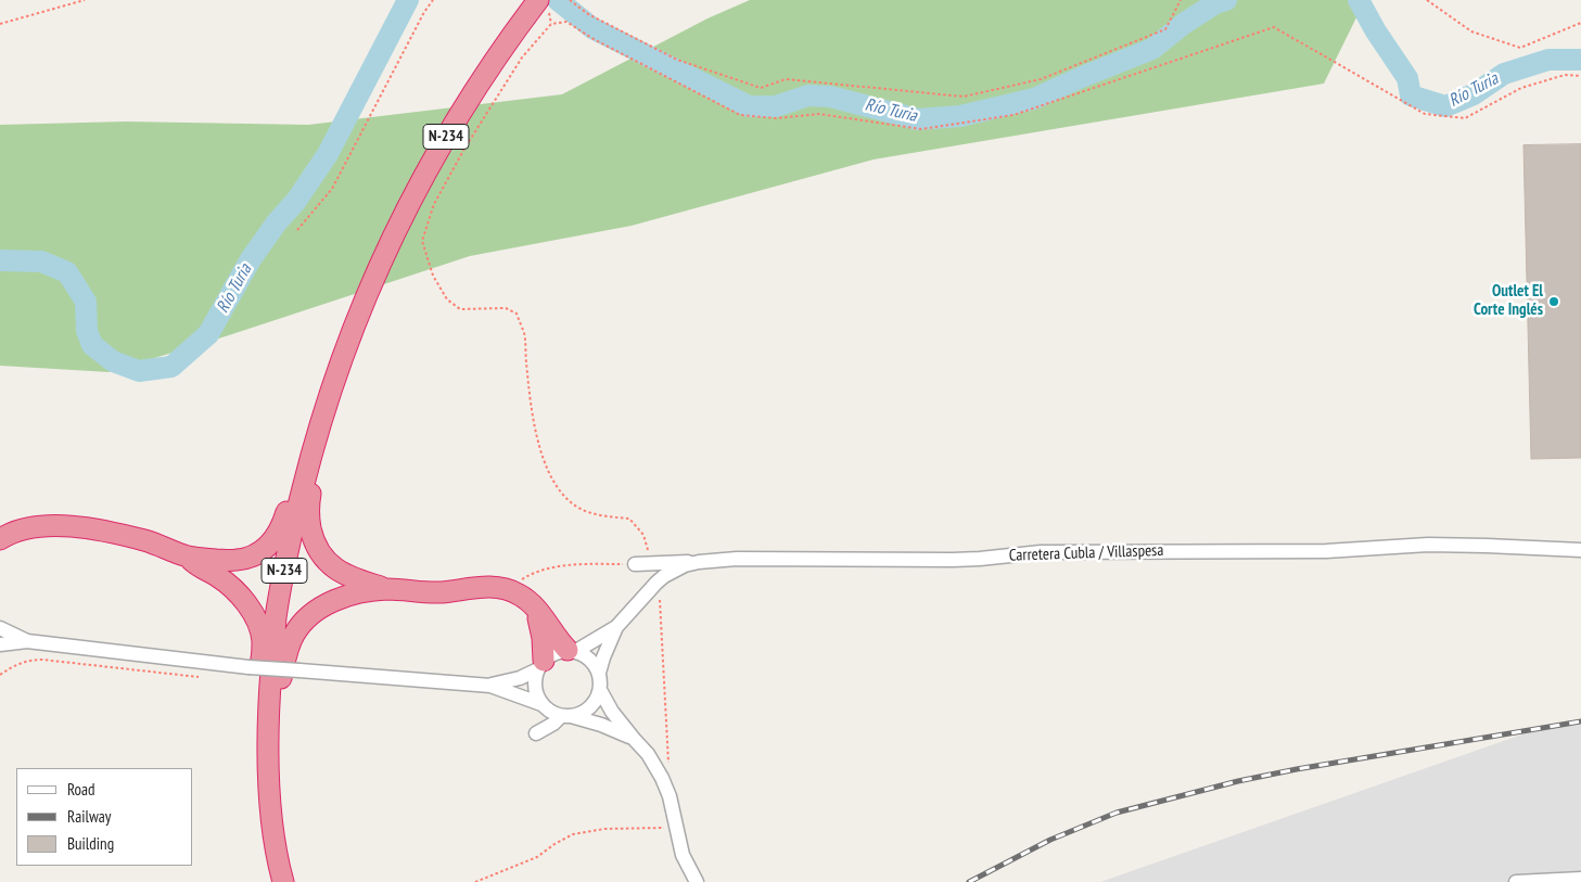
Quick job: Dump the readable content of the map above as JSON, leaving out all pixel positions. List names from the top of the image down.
{
  "streets": {
    "highway": ["N-234"],
    "street": ["Carretera Cubla / Villaspesa"]
  },
  "water": ["Río Turia"],
  "places": ["Outlet El Corte Inglés"],
  "legend": ["Road", "Railway", "Building"]
}
